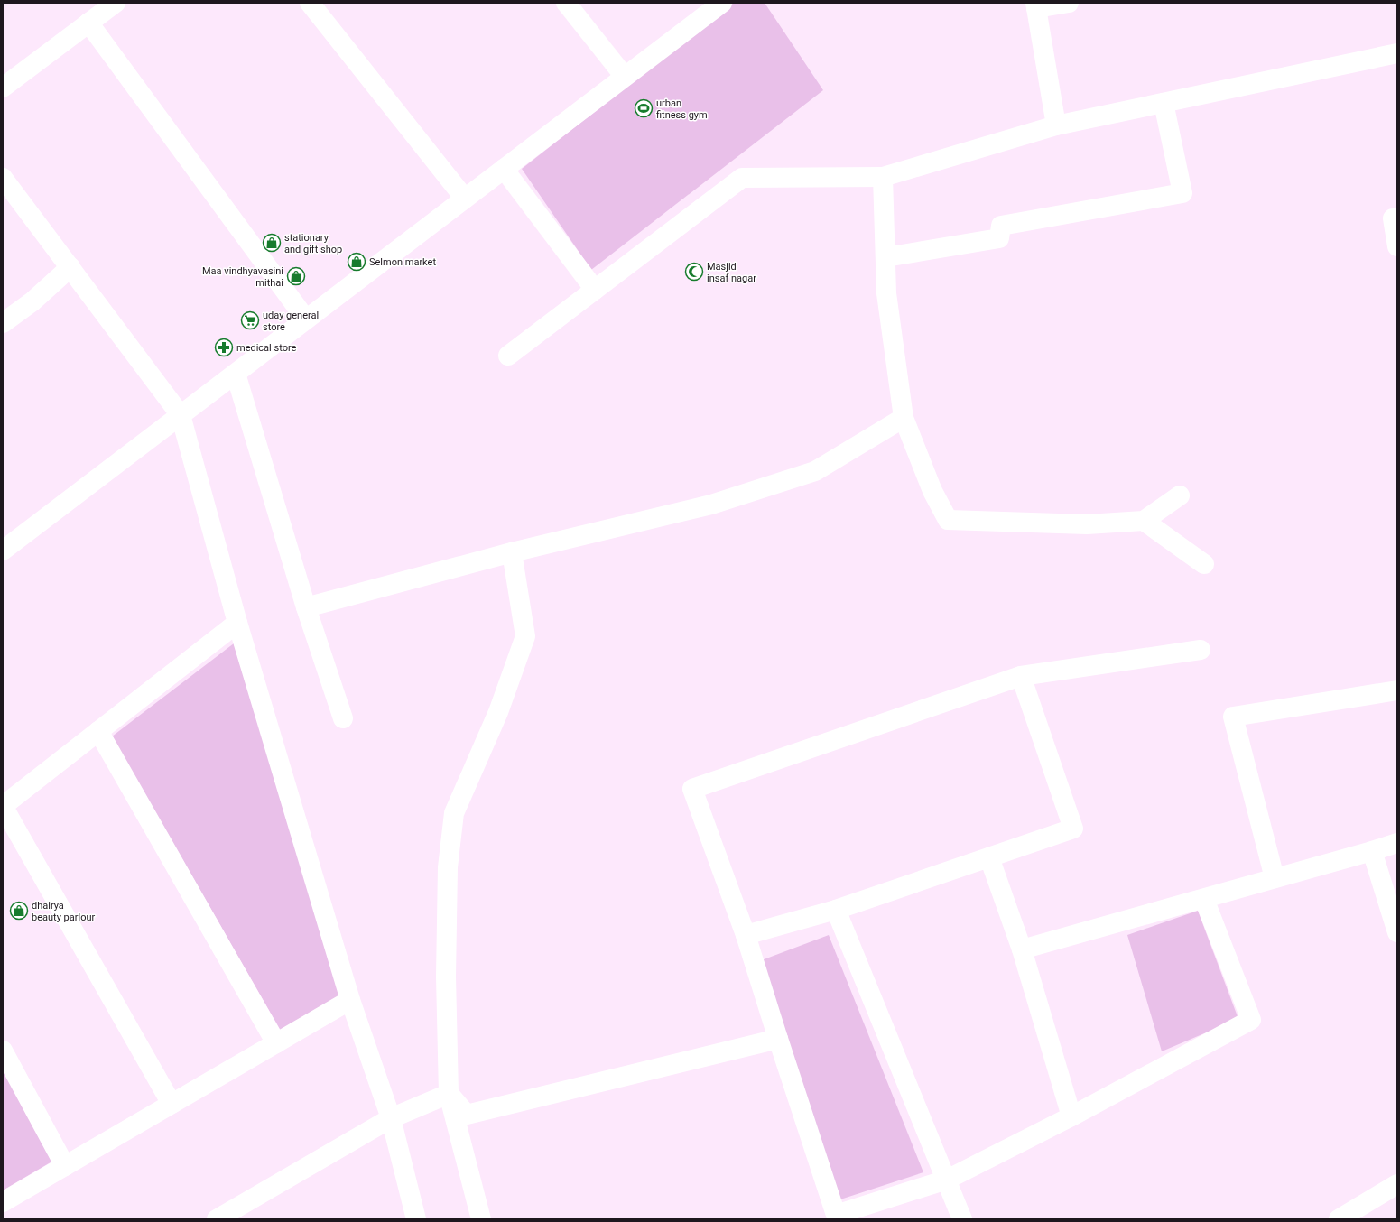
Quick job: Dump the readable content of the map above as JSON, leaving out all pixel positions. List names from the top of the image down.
{
  "places": {
    "sports": ["urban fitness gym"],
    "shop": [
      "stationary and gift shop",
      "Selmon market",
      "Maa vindhyavasini mithai",
      "dhairya beauty parlour"
    ],
    "mosque": ["Masjid insaf nagar"],
    "supermarket": ["uday general store"],
    "pharmacy": ["medical store"]
  }
}
